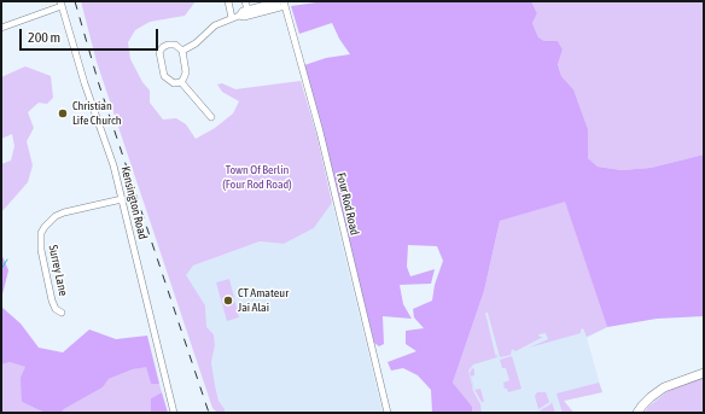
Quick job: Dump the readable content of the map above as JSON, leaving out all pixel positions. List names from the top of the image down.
{
  "streets": {
    "street": ["Kensington Road", "Four Rod Road", "Surrey Lane"]
  },
  "crossings": [
    ["Kensington Road", "Surrey Lane"]
  ],
  "parks": ["Town Of Berlin (Four Rod Road)"],
  "places": ["Christian Life Church", "CT Amateur Jai Alai"],
  "scale_bar": "200 m"
}
